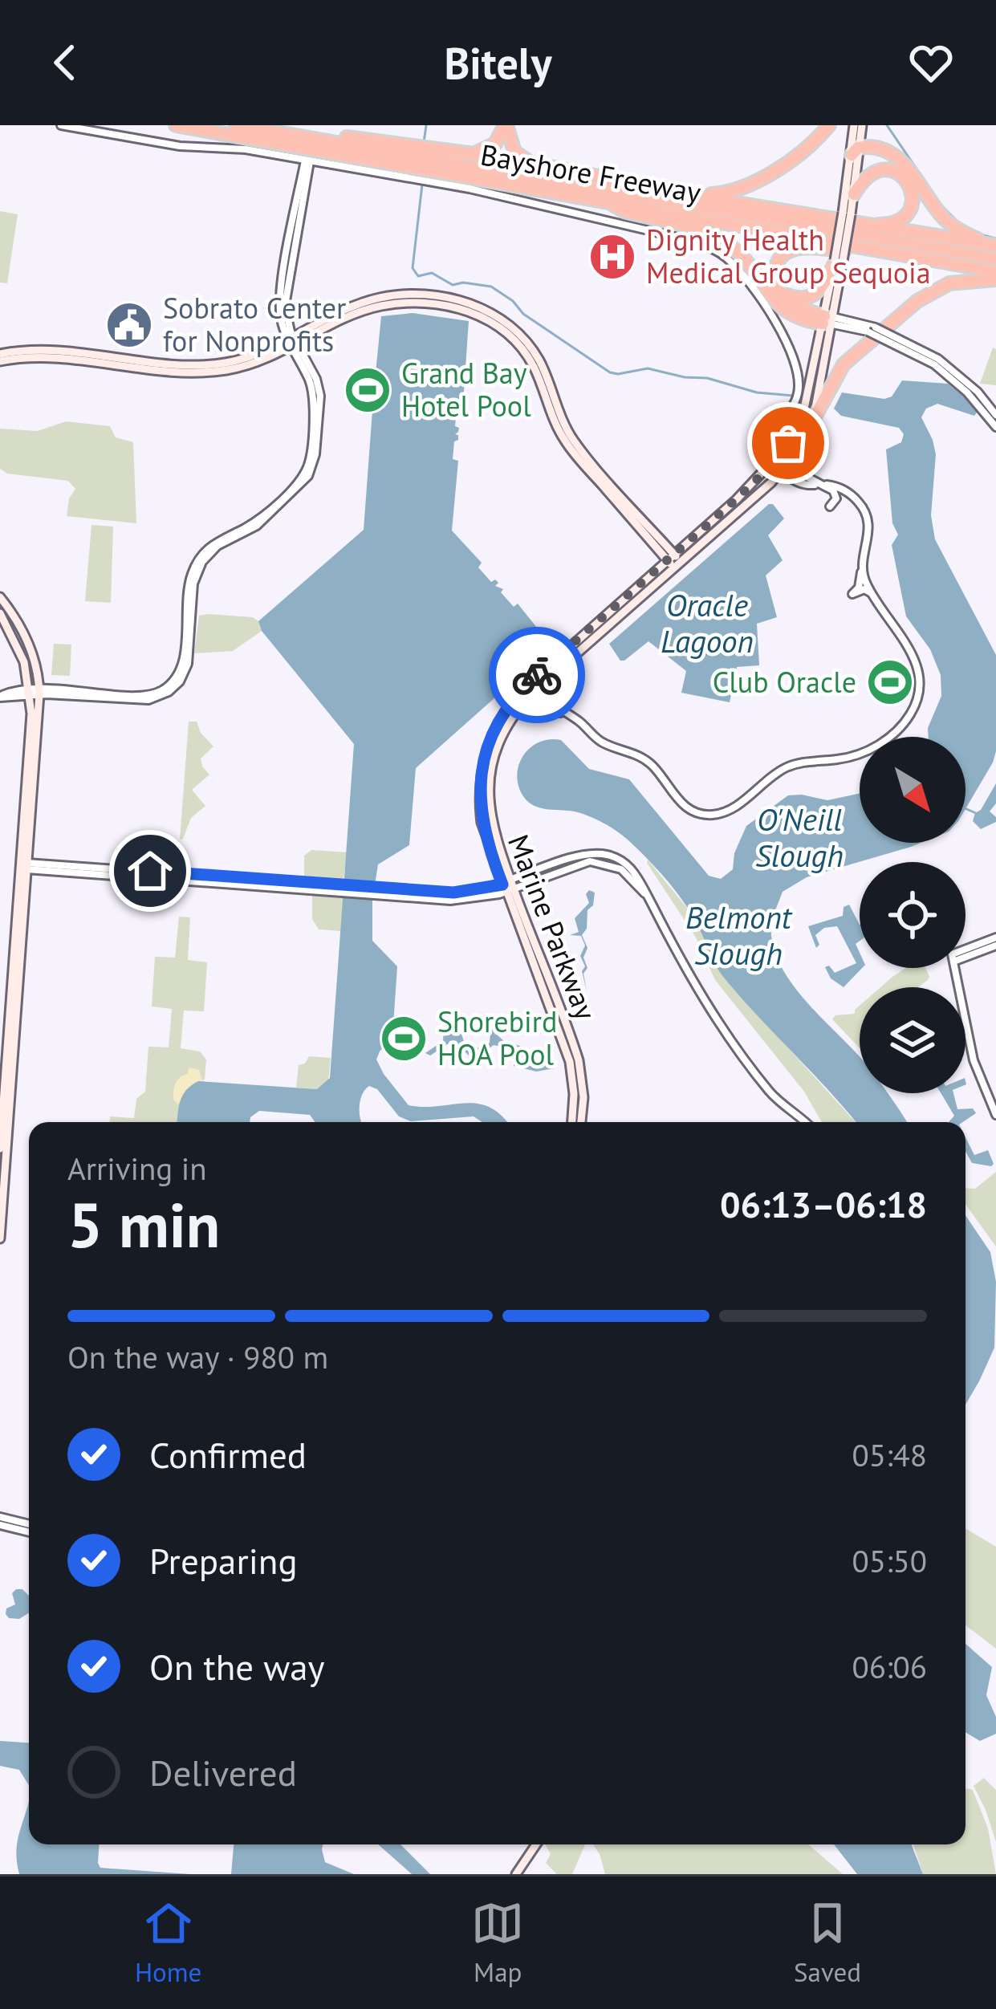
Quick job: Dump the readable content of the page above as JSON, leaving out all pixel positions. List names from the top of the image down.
{
  "streets": {
    "highway": ["Bayshore Freeway"],
    "main road": ["Marine Parkway"]
  },
  "water": ["Oracle Lagoon", "O'Neill Slough", "Belmont Slough"],
  "places": {
    "hospital": ["Dignity Health Medical Group Sequoia"],
    "public building": ["Sobrato Center for Nonprofits"],
    "sports": ["Grand Bay Hotel Pool", "Club Oracle", "Shorebird HOA Pool"]
  },
  "north": "bottom right",
  "page": {
    "header": "Bitely",
    "heading": ["5 min", "Arriving in", "06:13–06:18"],
    "bar": "On the way · 980 m",
    "list": [
      ["Confirmed", "05:48"],
      ["Preparing", "05:50"],
      ["On the way", "06:06"],
      "Delivered"
    ],
    "tabs": ["Home", "Map", "Saved"]
  }
}
